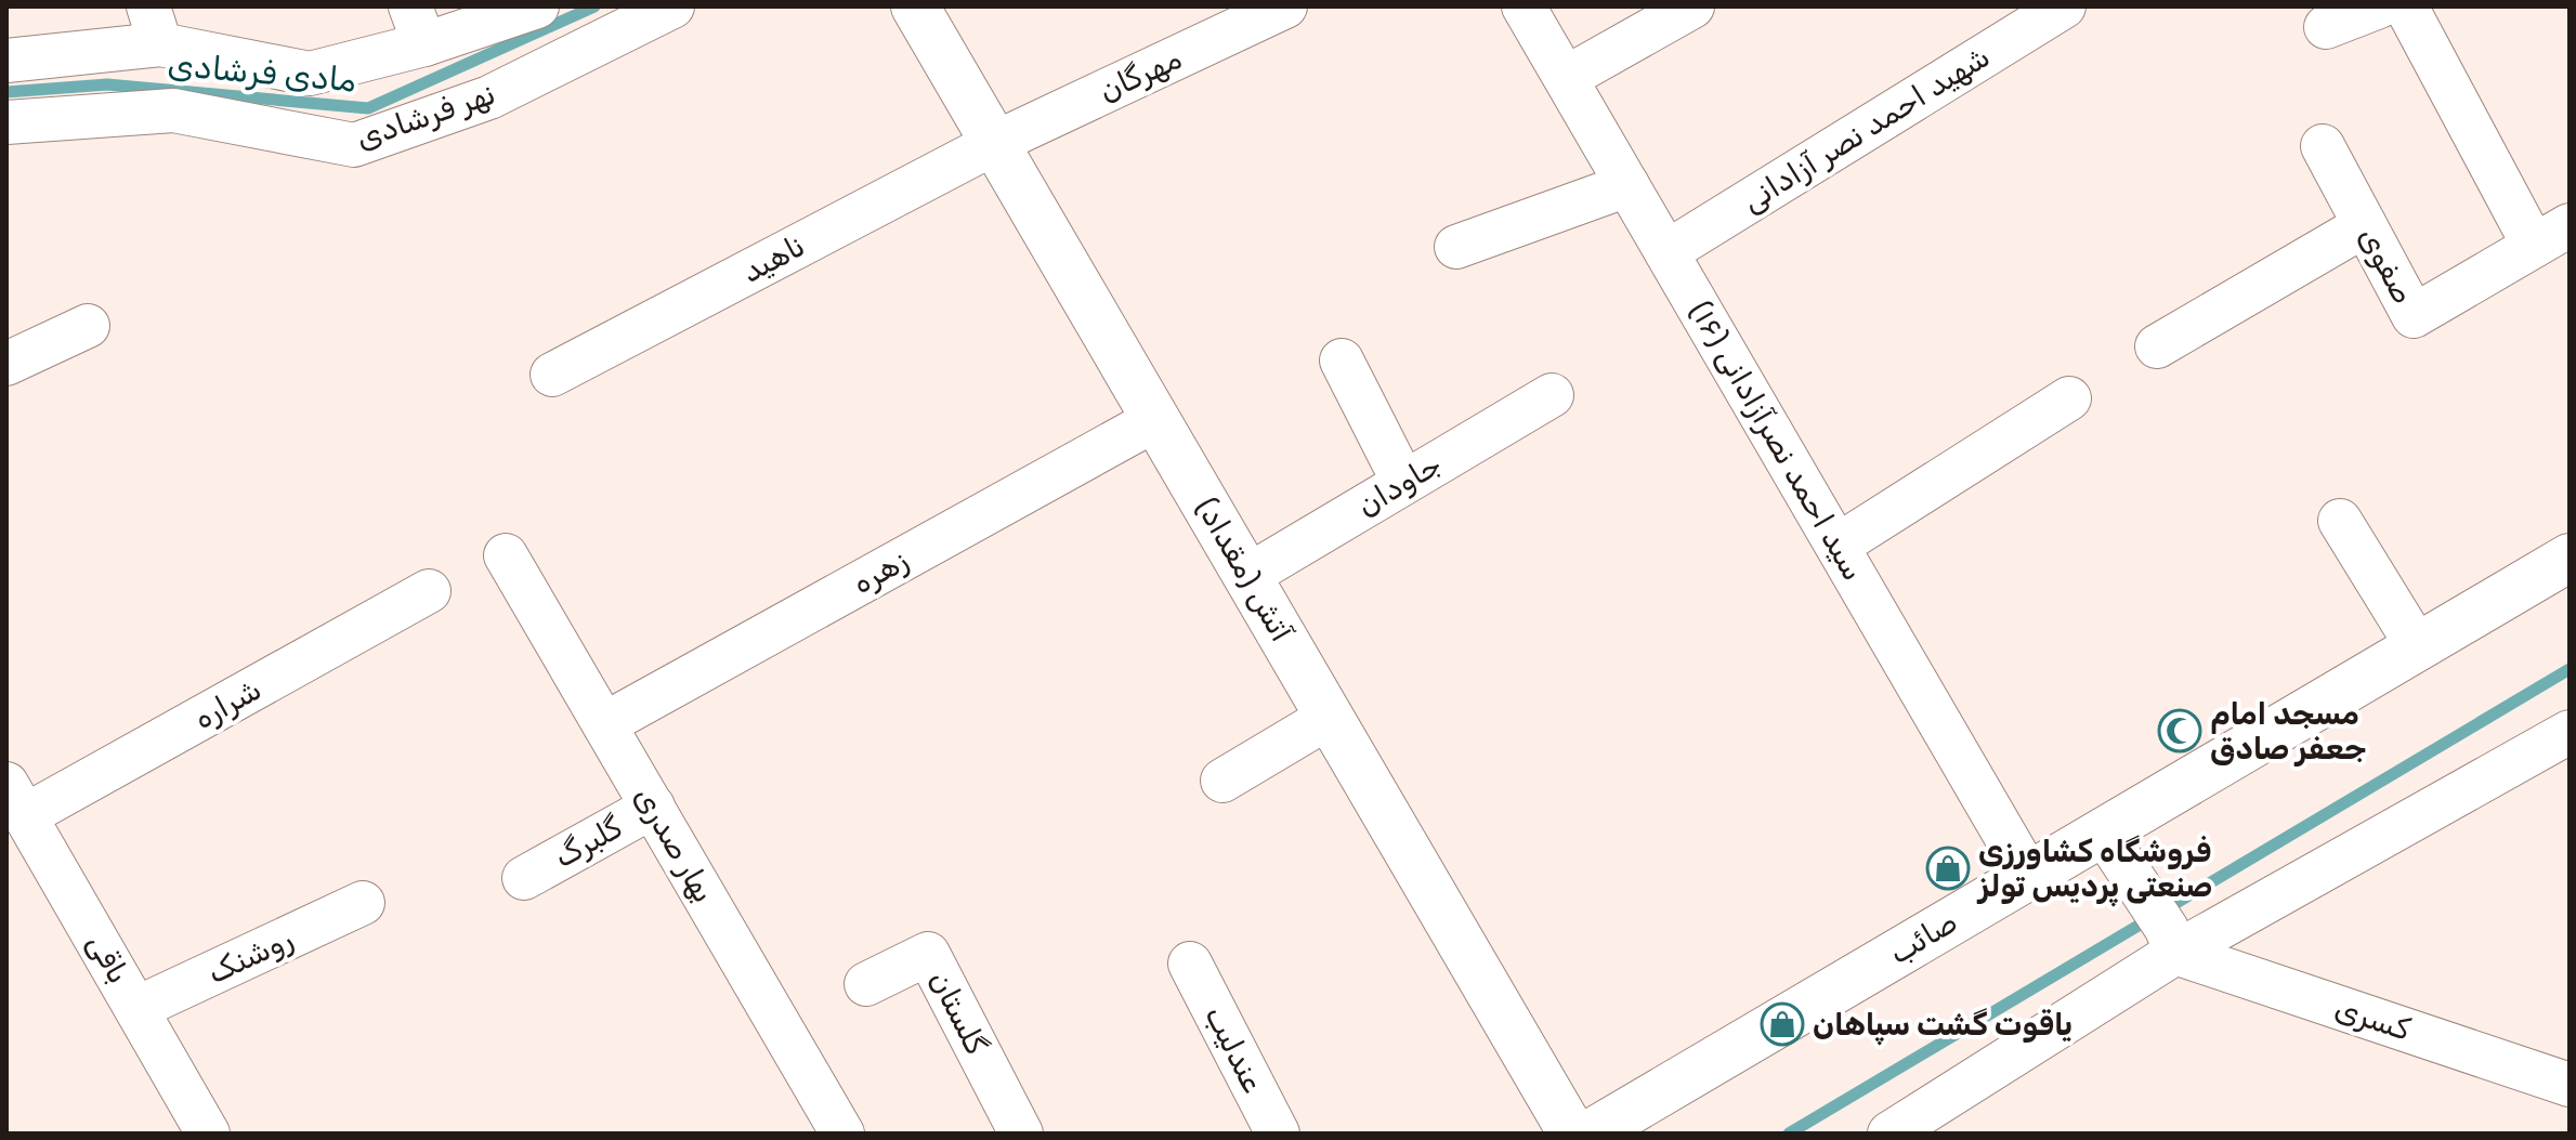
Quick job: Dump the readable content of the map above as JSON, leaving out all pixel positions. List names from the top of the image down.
{
  "streets": {
    "main road": ["آتش (مقداد)", "صائب"],
    "street": [
      "مهرگان",
      "نهر فرشادی",
      "شهید احمد نصر آزادانی",
      "ناهید",
      "صفوی",
      "سید احمد نصرآزادانی (۱۶)",
      "جاودان",
      "زهره",
      "شراره",
      "گلبرگ",
      "بهار صدری",
      "روشنک",
      "باقی",
      "گلستان",
      "کسری",
      "عندلیب"
    ]
  },
  "crossings": [
    ["مهرگان", "ناهید"],
    ["مهرگان", "آتش (مقداد)"],
    ["شهید احمد نصر آزادانی", "سید احمد نصرآزادانی (۱۶)"],
    ["ناهید", "آتش (مقداد)"],
    ["سید احمد نصرآزادانی (۱۶)", "صائب"],
    ["جاودان", "آتش (مقداد)"],
    ["آتش (مقداد)", "زهره"],
    ["زهره", "بهار صدری"],
    ["شراره", "باقی"],
    ["گلبرگ", "بهار صدری"],
    ["روشنک", "باقی"]
  ],
  "water": ["مادی فرشادی"],
  "places": {
    "mosque": ["مسجد امام جعفر صادق"],
    "shop": ["فروشگاه کشاورزی صنعتی پردیس تولز", "یاقوت گشت سپاهان"]
  }
}
